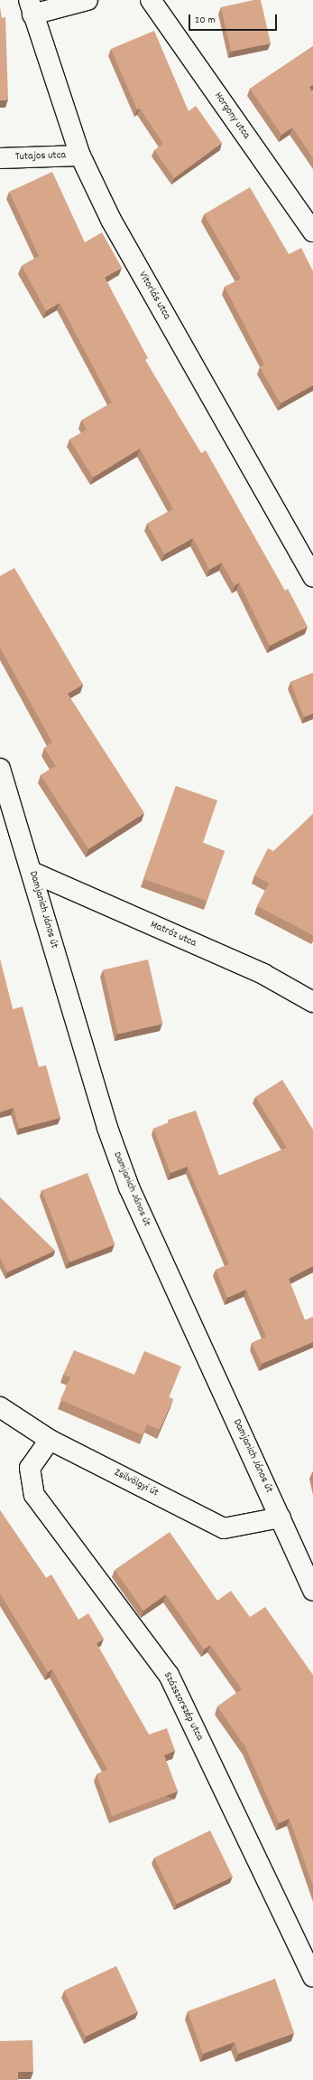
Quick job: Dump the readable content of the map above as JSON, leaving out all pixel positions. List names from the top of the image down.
{
  "streets": {
    "street": [
      "Horgony utca",
      "Tutajos utca",
      "Vitorlás utca",
      "Damjanich János út",
      "Matróz utca",
      "Zsilvölgyi út",
      "Százszorszép utca"
    ]
  },
  "crossings": [
    ["Tutajos utca", "Vitorlás utca"],
    ["Damjanich János út", "Matróz utca"],
    ["Damjanich János út", "Zsilvölgyi út"],
    ["Zsilvölgyi út", "Százszorszép utca"]
  ],
  "scale_bar": "20 m"
}
